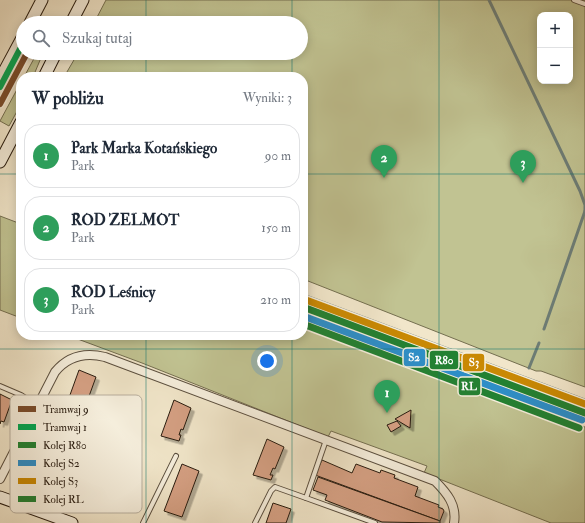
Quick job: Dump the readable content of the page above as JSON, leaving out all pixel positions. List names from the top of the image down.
{
  "lines": [
    "tram line 1",
    "tram line 9",
    "rail line S3",
    "rail line R80",
    "rail line S2",
    "rail line RL"
  ],
  "legend": [
    "Tramwaj 9",
    "Tramwaj 1",
    "Kolej R80",
    "Kolej S2",
    "Kolej S3",
    "Kolej RL"
  ],
  "page": {
    "map_buttons": ["+", "−"],
    "search": "Szukaj tutaj",
    "heading": ["W pobliżu", "Wyniki: 3"],
    "list": [
      {
        "mark": "1",
        "name": "Park Marka Kotańskiego",
        "note": "Park",
        "value": "90 m"
      },
      {
        "mark": "2",
        "name": "ROD ZELMOT",
        "note": "Park",
        "value": "150 m"
      },
      {
        "mark": "3",
        "name": "ROD Leśnicy",
        "note": "Park",
        "value": "210 m"
      }
    ],
    "pins": ["2", "3", "1"]
  }
}
